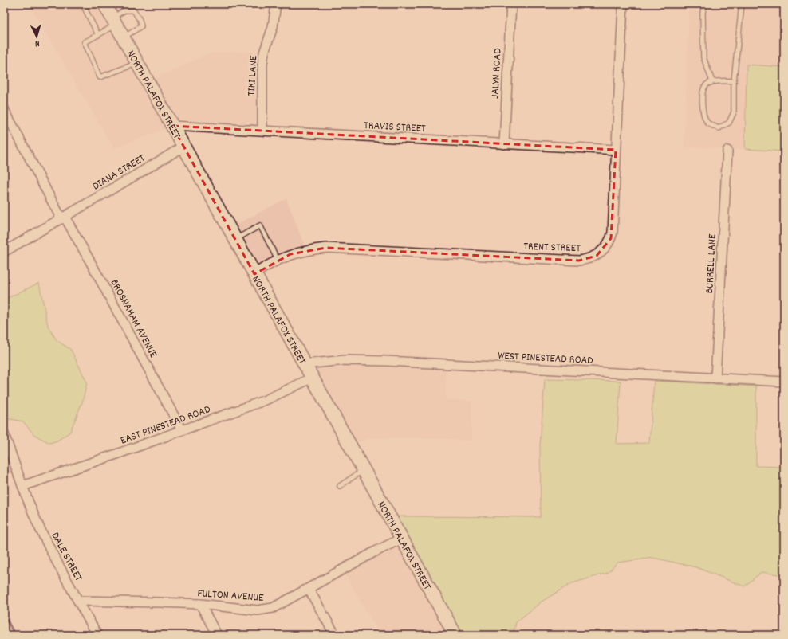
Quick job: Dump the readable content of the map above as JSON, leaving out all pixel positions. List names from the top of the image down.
{
  "streets": {
    "main road": ["NORTH PALAFOX STREET"],
    "street": [
      "JALYN ROAD",
      "TIKI LANE",
      "TRAVIS STREET",
      "DIANA STREET",
      "TRENT STREET",
      "BURRELL LANE",
      "BROSNAHAM AVENUE",
      "WEST PINESTEAD ROAD",
      "EAST PINESTEAD ROAD",
      "DALE STREET",
      "FULTON AVENUE"
    ]
  },
  "crossings": [
    ["JALYN ROAD", "TRAVIS STREET"],
    ["TIKI LANE", "TRAVIS STREET"],
    ["NORTH PALAFOX STREET", "TRAVIS STREET"],
    ["NORTH PALAFOX STREET", "DIANA STREET"],
    ["NORTH PALAFOX STREET", "TRENT STREET"],
    ["NORTH PALAFOX STREET", "WEST PINESTEAD ROAD"],
    ["NORTH PALAFOX STREET", "EAST PINESTEAD ROAD"],
    ["NORTH PALAFOX STREET", "FULTON AVENUE"],
    ["TRAVIS STREET", "TRENT STREET"],
    ["DIANA STREET", "BROSNAHAM AVENUE"],
    ["BURRELL LANE", "WEST PINESTEAD ROAD"],
    ["BROSNAHAM AVENUE", "EAST PINESTEAD ROAD"],
    ["EAST PINESTEAD ROAD", "DALE STREET"],
    ["DALE STREET", "FULTON AVENUE"]
  ],
  "north": "bottom"
}
